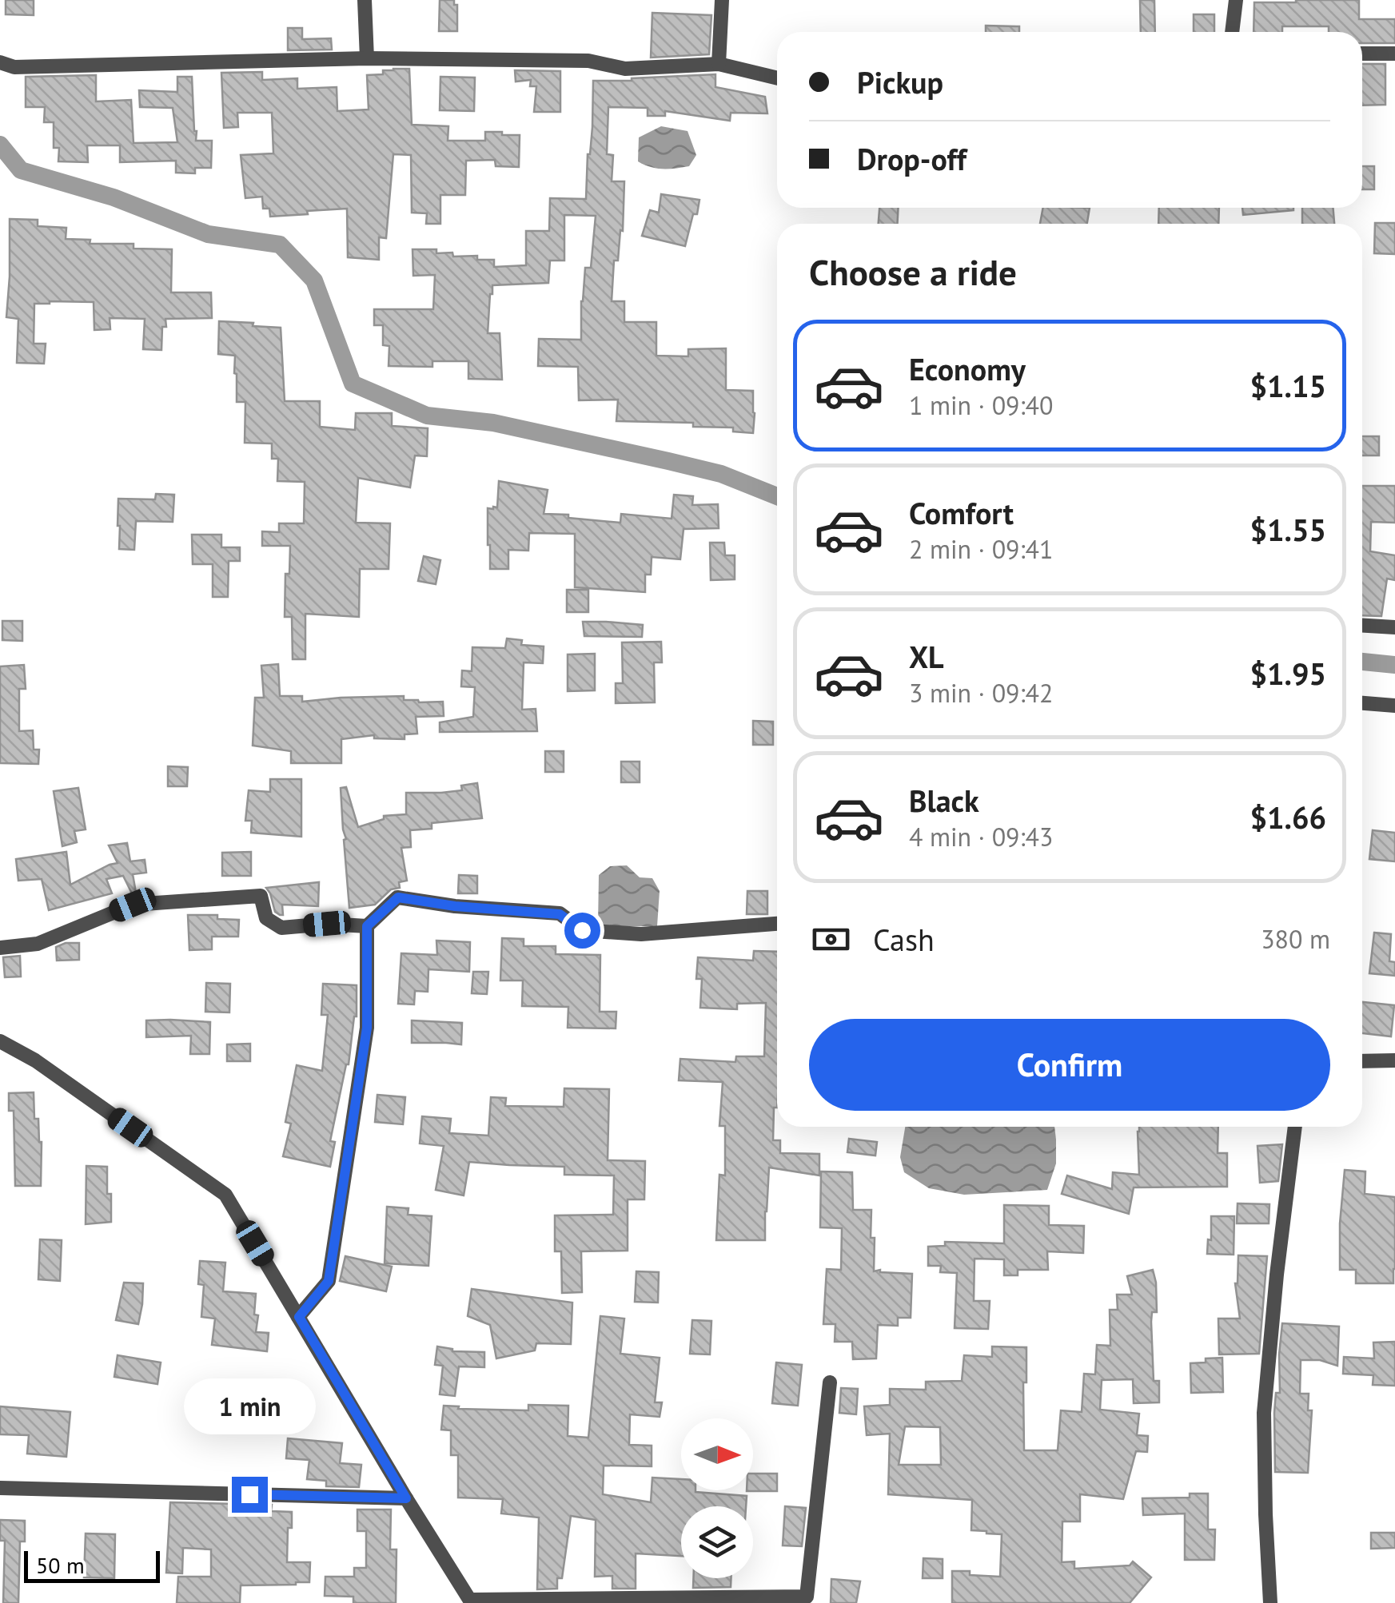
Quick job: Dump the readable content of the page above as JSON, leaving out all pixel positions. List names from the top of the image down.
{
  "scale_bar": "50 m",
  "north": "right",
  "page": {
    "banner": ["Pickup", "Drop-off"],
    "heading": "Choose a ride",
    "list": [
      {
        "name": "Economy",
        "note": "1 min · 09:40",
        "value": "$1.15"
      },
      {
        "name": "Comfort",
        "note": "2 min · 09:41",
        "value": "$1.55"
      },
      {
        "name": "XL",
        "note": "3 min · 09:42",
        "value": "$1.95"
      },
      {
        "name": "Black",
        "note": "4 min · 09:43",
        "value": "$1.66"
      }
    ],
    "pay": ["Cash", "380 m"],
    "buttons": "Confirm",
    "bubble": "1 min",
    "scale": "50 m"
  }
}
